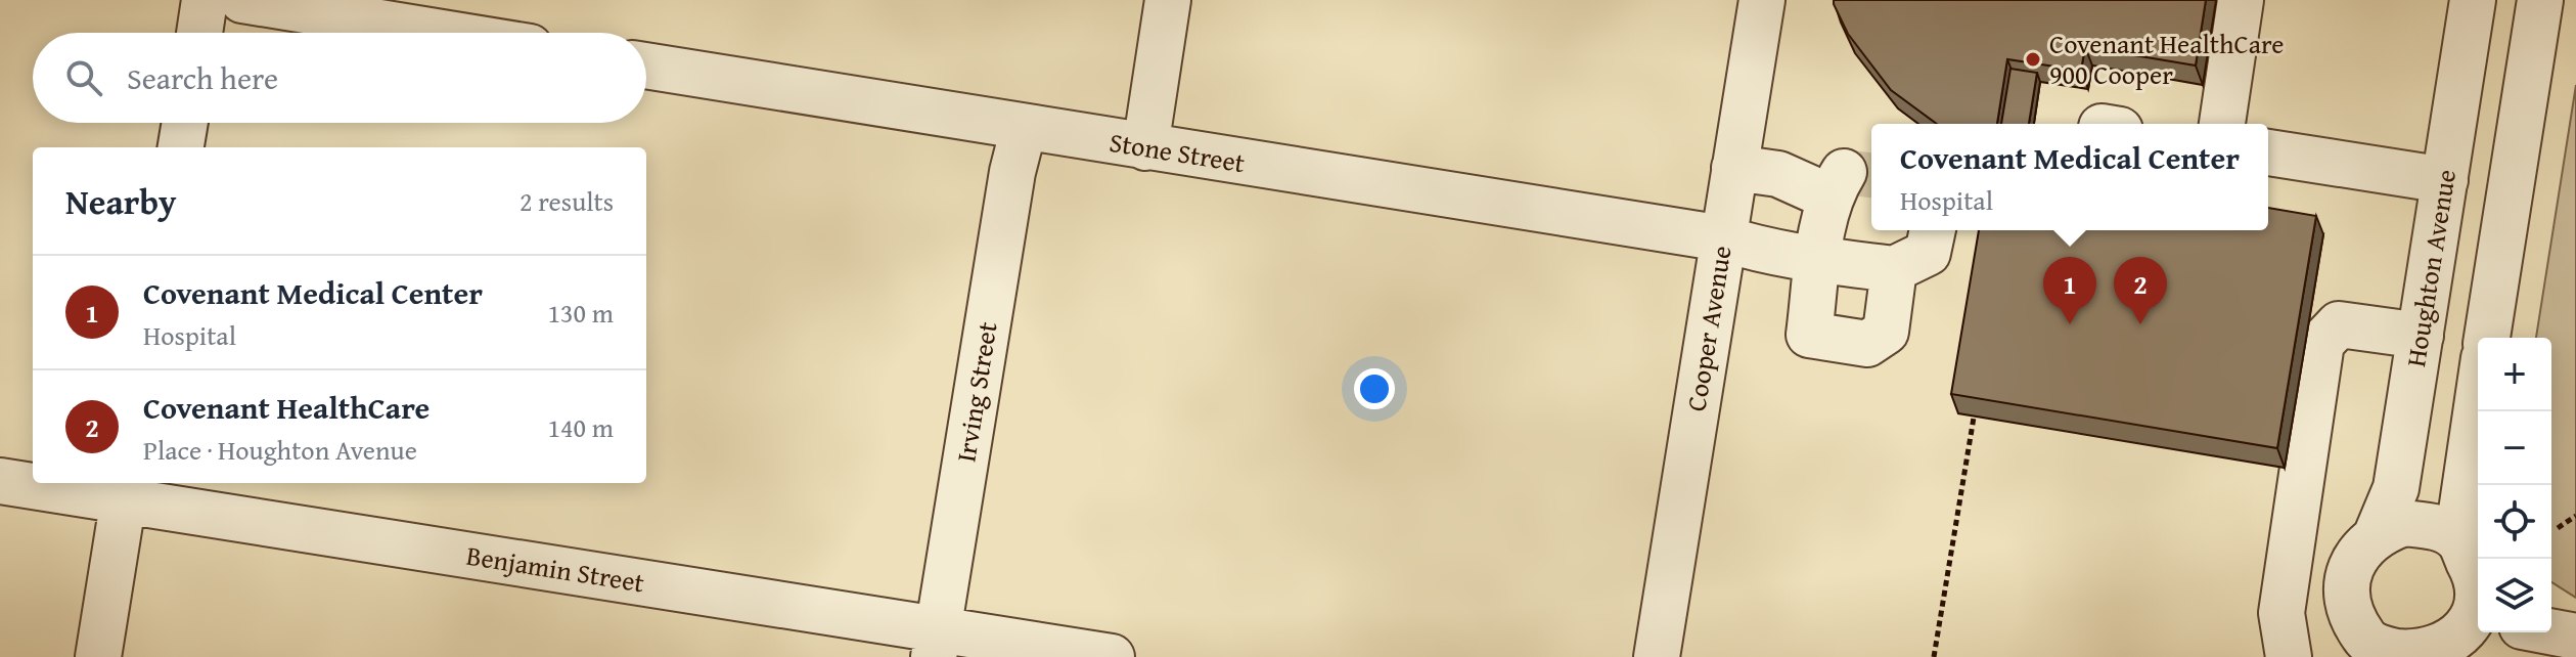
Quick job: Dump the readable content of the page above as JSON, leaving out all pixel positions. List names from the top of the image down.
{
  "streets": {
    "street": [
      "Stone Street",
      "Houghton Avenue",
      "Cooper Avenue",
      "Irving Street",
      "Benjamin Street"
    ]
  },
  "crossings": [
    ["Stone Street", "Cooper Avenue"],
    ["Stone Street", "Irving Street"],
    ["Irving Street", "Benjamin Street"]
  ],
  "places": ["Covenant HealthCare 900 Cooper"],
  "page": {
    "search": "Search here",
    "popup": ["Covenant Medical Center", "Hospital"],
    "heading": ["Nearby", "2 results"],
    "list": [
      {
        "mark": "1",
        "name": "Covenant Medical Center",
        "note": "Hospital",
        "value": "130 m"
      },
      {
        "mark": "2",
        "name": "Covenant HealthCare",
        "note": "Place · Houghton Avenue",
        "value": "140 m"
      }
    ],
    "pins": ["1", "2"],
    "map_buttons": ["+", "−"]
  }
}
